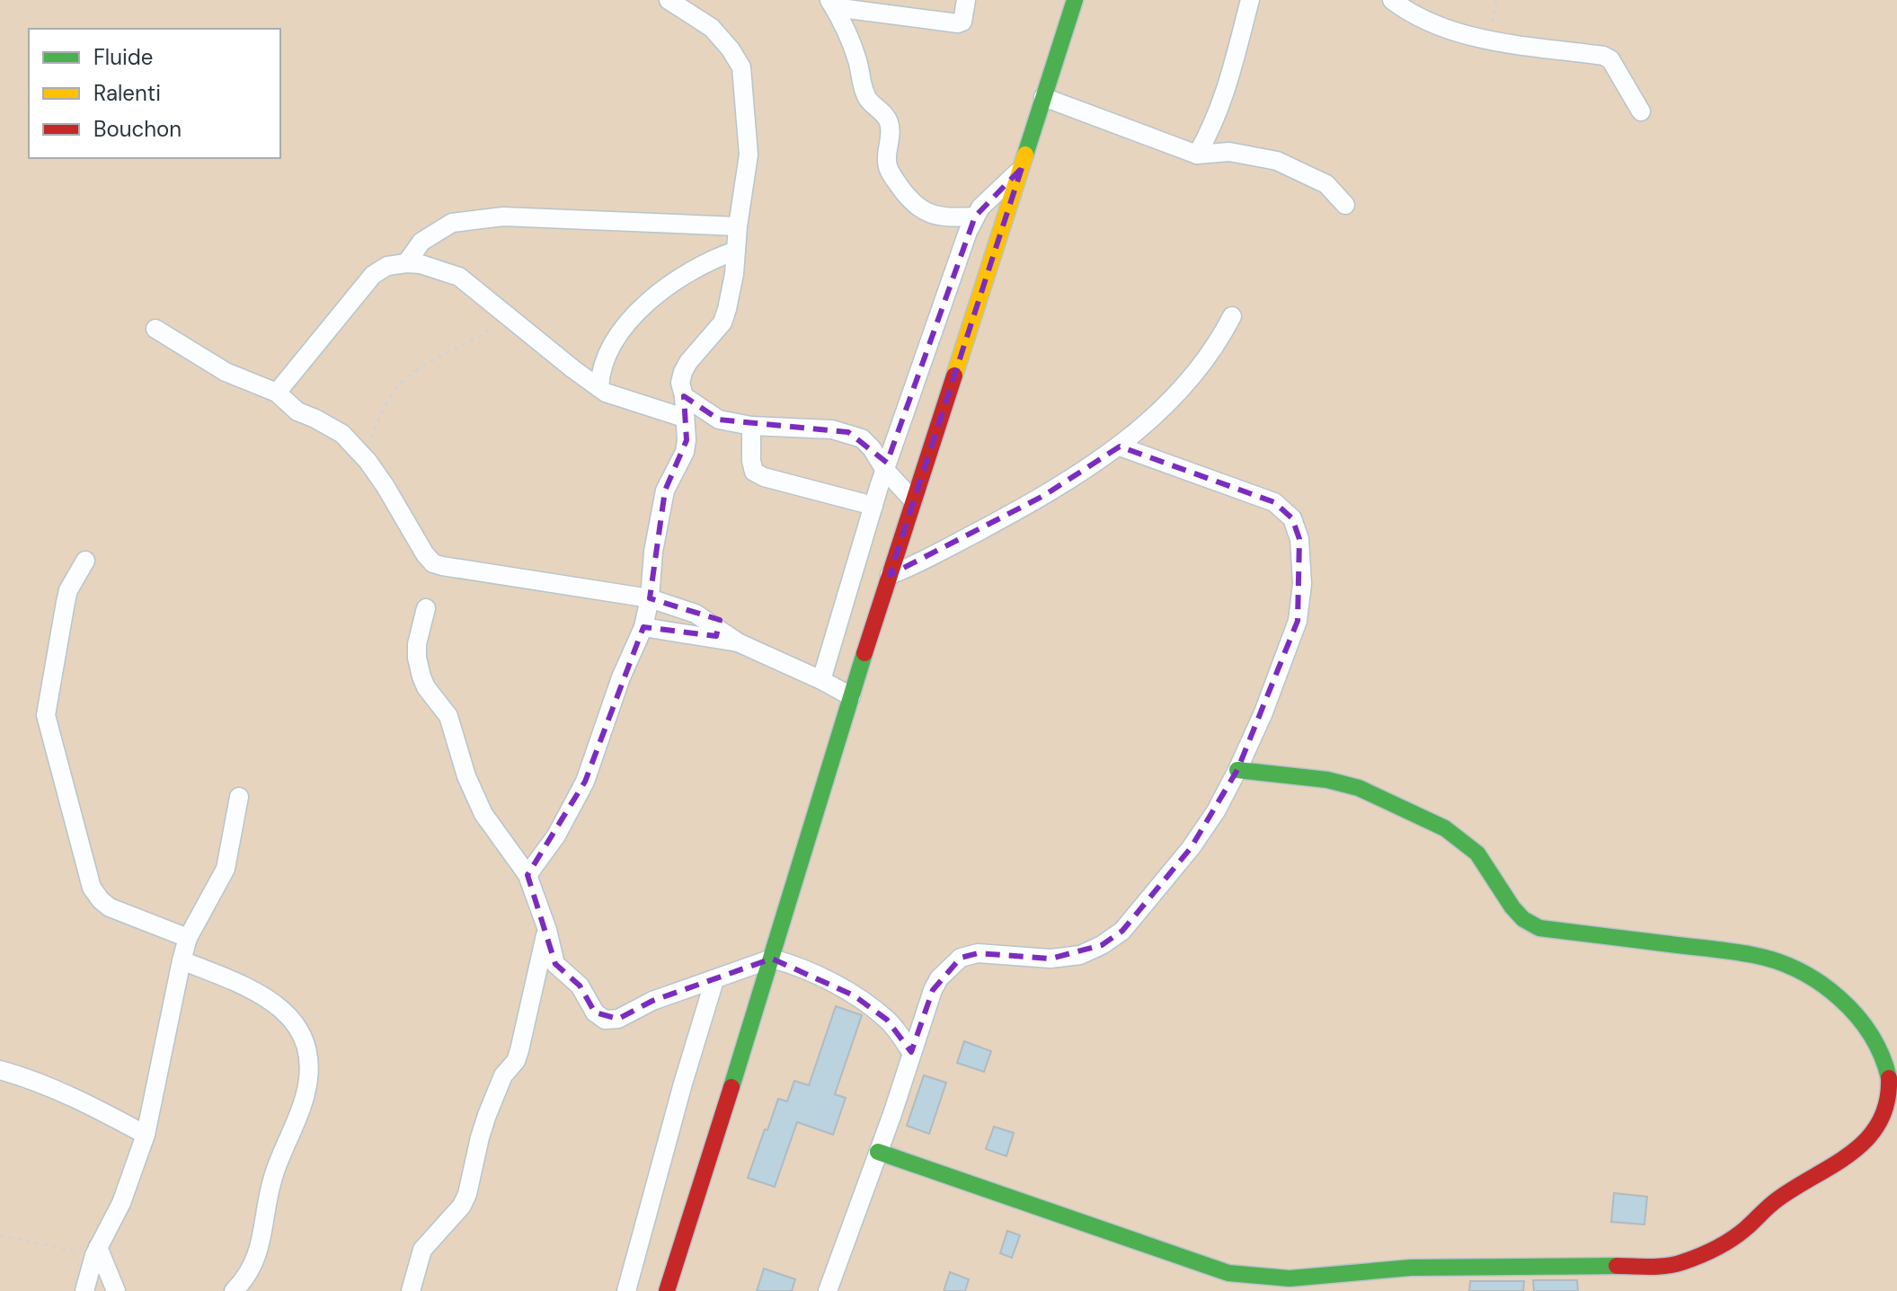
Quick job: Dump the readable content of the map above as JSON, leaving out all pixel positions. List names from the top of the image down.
{
  "legend": ["Fluide", "Ralenti", "Bouchon"]
}
